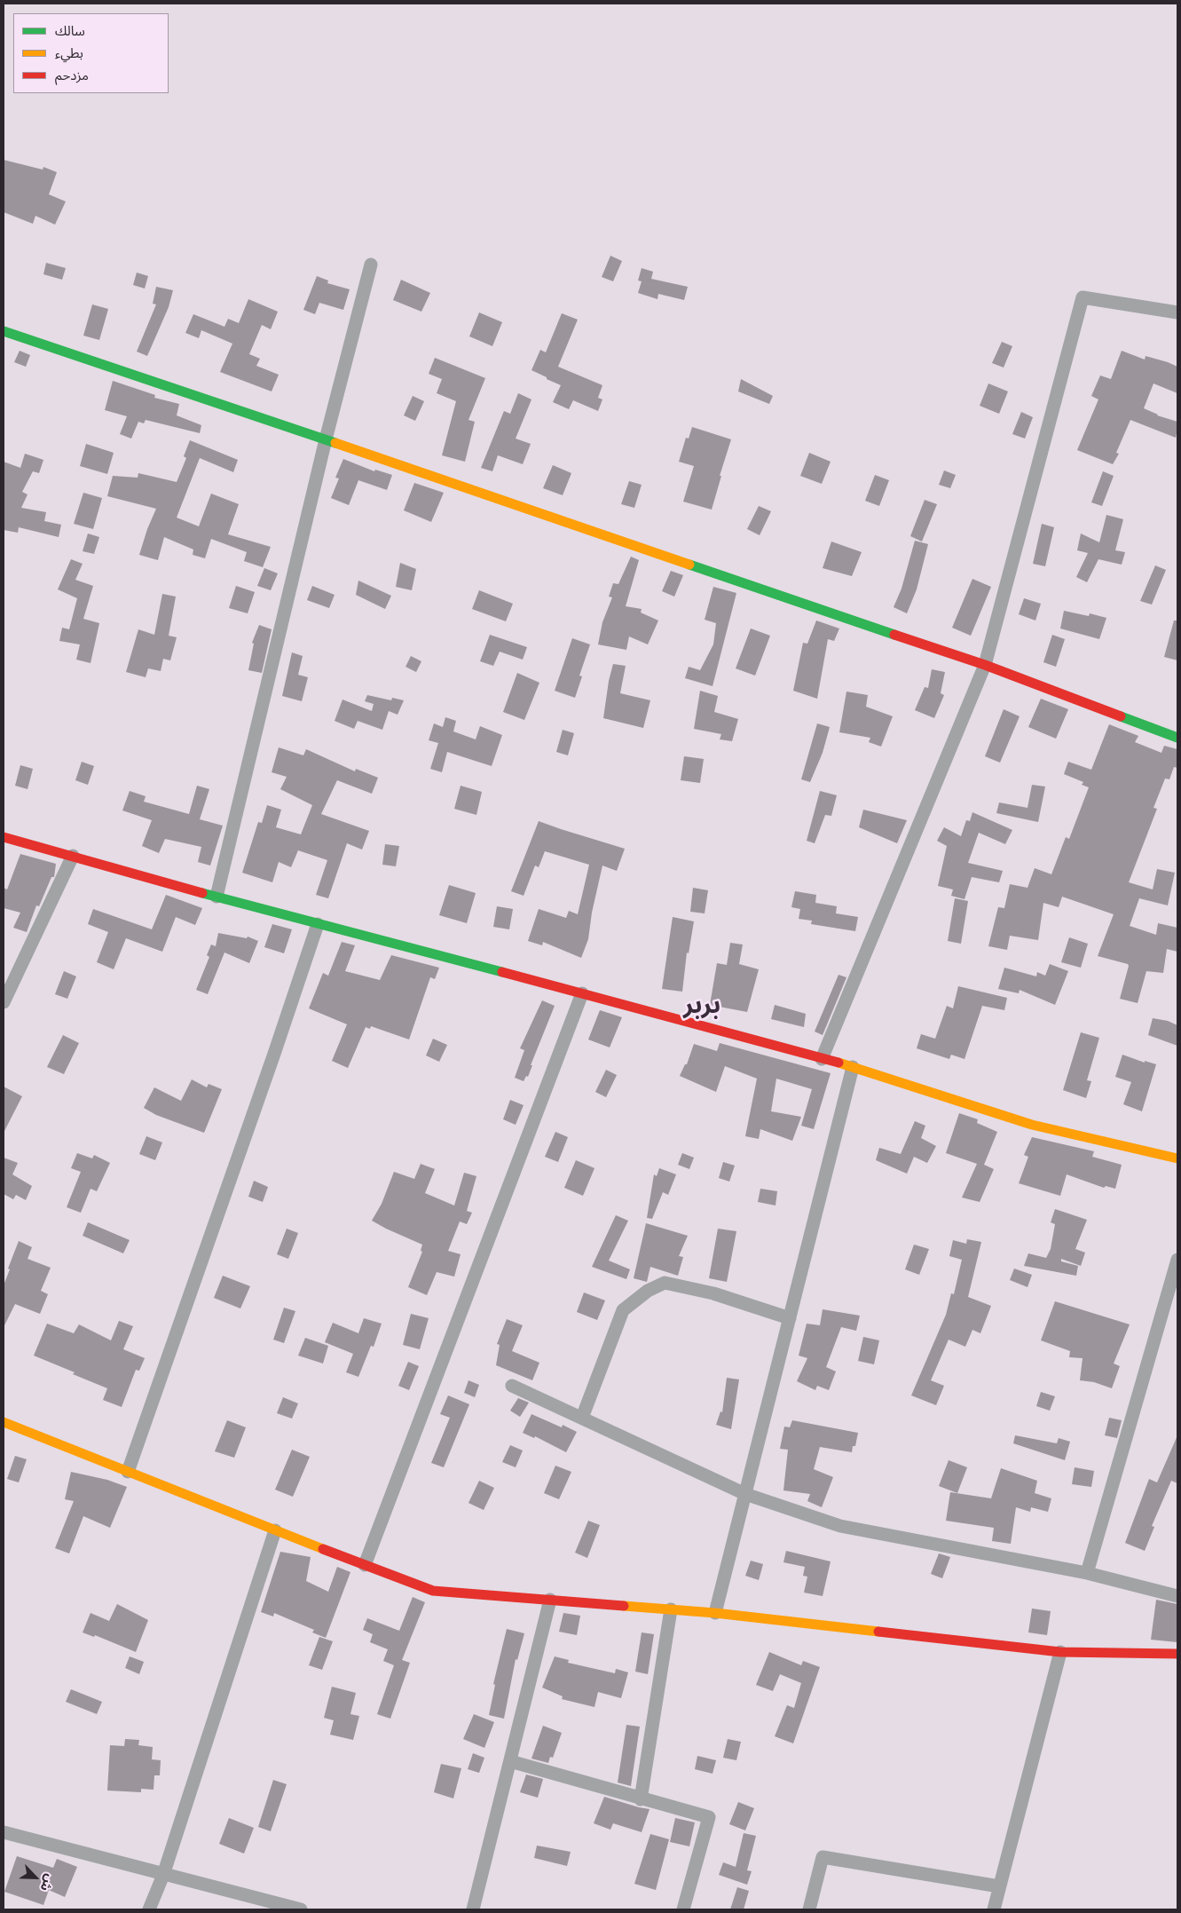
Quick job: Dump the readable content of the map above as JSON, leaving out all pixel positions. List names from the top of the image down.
{
  "districts": ["بربر"],
  "legend": ["سالك", "بطيء", "مزدحم"],
  "north": "bottom right"
}
